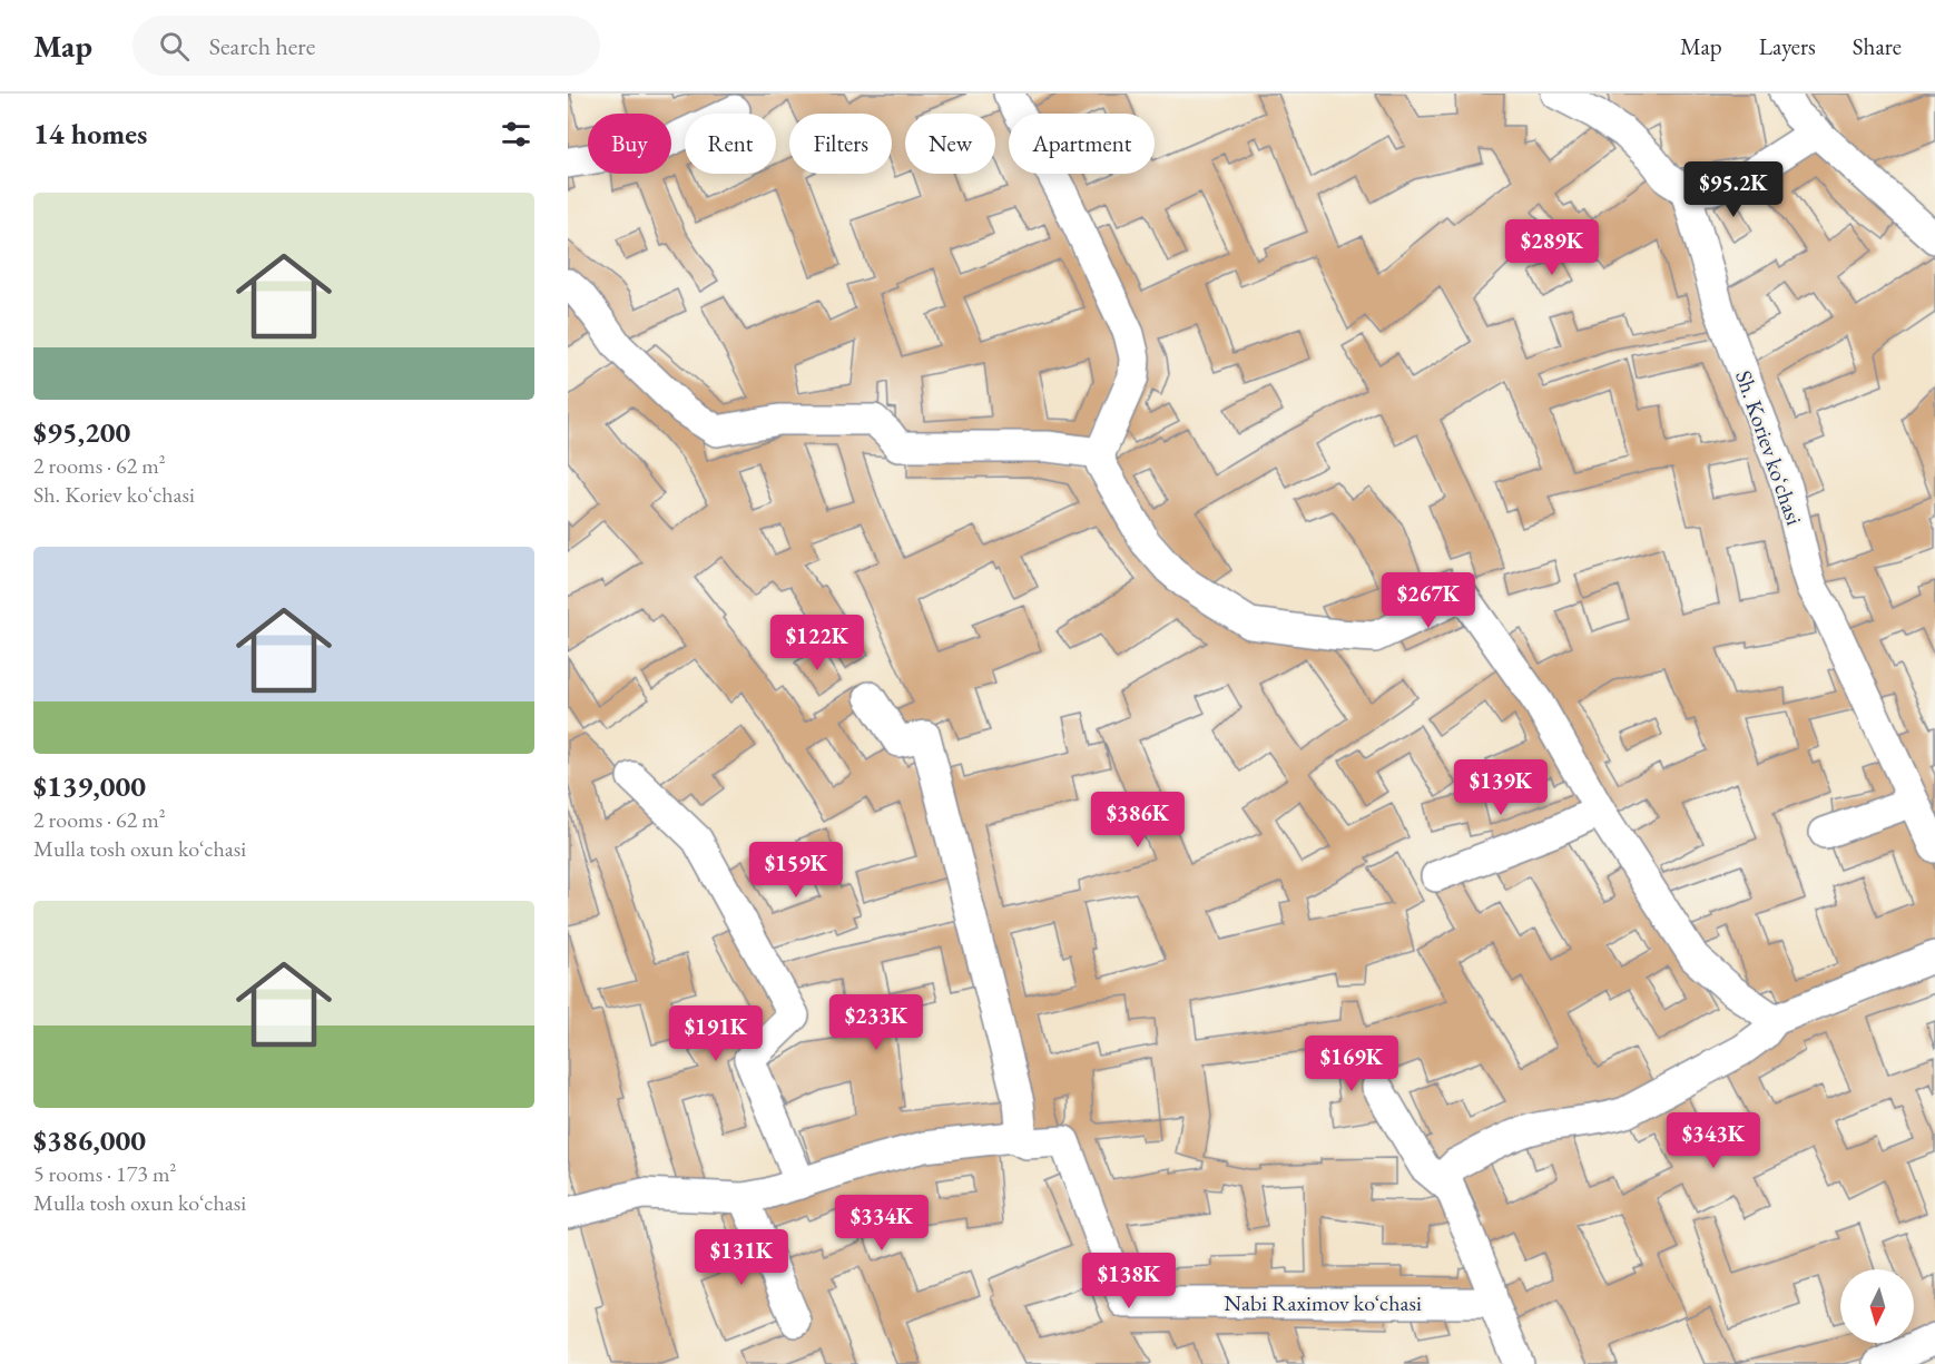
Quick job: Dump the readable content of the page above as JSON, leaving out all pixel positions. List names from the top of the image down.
{
  "streets": {
    "street": ["Sh. Koriev koʻchasi", "Nabi Raximov koʻchasi"]
  },
  "north": "bottom",
  "page": {
    "header": "Map",
    "search": "Search here",
    "nav": ["Map", "Layers", "Share"],
    "heading": "14 homes",
    "chip": [
      "Buy",
      "Rent",
      "Filters",
      "New",
      "Apartment"
    ],
    "price": [
      "$95.2K",
      "$289K",
      "$267K",
      "$122K",
      "$139K",
      "$386K",
      "$159K",
      "$233K",
      "$191K",
      "$169K",
      "$343K",
      "$334K",
      "$131K",
      "$138K"
    ],
    "list": [
      {
        "name": "$95,200",
        "note": "2 rooms · 62 m² · Sh. Koriev koʻchasi"
      },
      {
        "name": "$139,000",
        "note": "2 rooms · 62 m² · Mulla tosh oxun koʻchasi"
      },
      {
        "name": "$386,000",
        "note": "5 rooms · 173 m² · Mulla tosh oxun koʻchasi"
      }
    ]
  }
}
